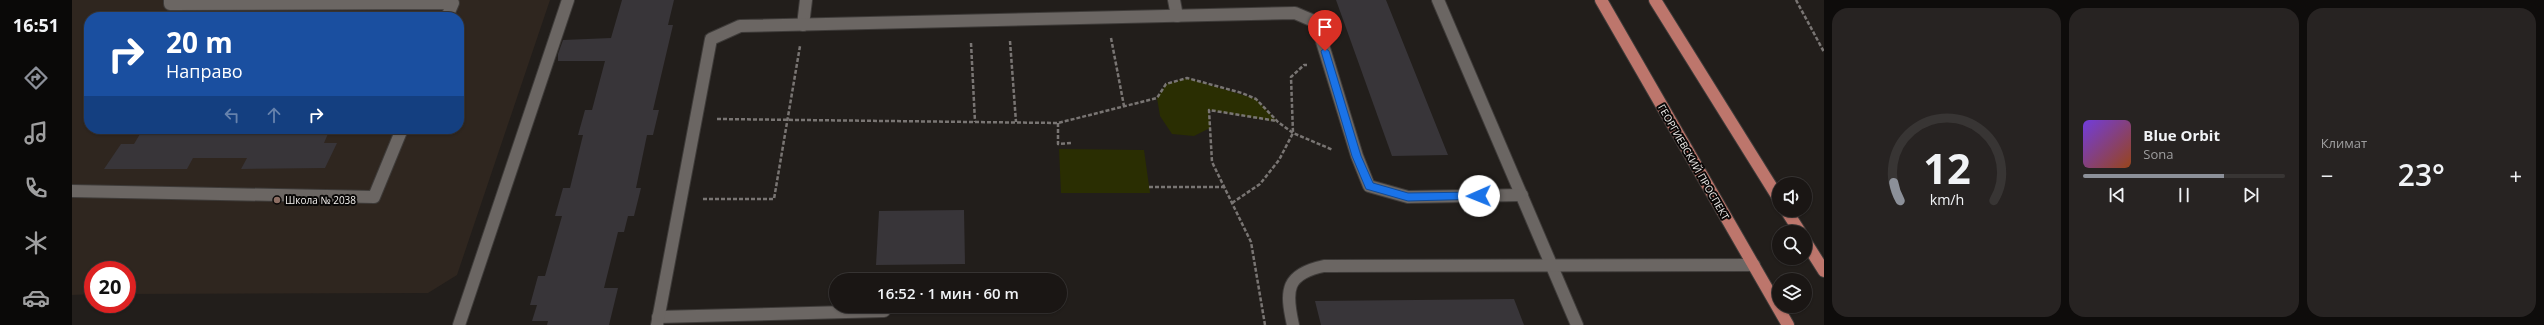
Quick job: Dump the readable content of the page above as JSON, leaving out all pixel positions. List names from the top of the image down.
{
  "streets": {
    "main road": ["ГЕОРГИЕВСКИЙ ПРОСПЕКТ"]
  },
  "places": ["Школа № 2038"],
  "page": {
    "tabs": "16:51",
    "tile": "Климат",
    "turn": ["20 m", "Направо"],
    "song": ["Blue Orbit", "Sona"],
    "heat": ["−", "23°", "+"],
    "limit": "20",
    "trip": "16:52 · 1 мин · 60 m",
    "gauge": ["12", "km/h"]
  }
}
